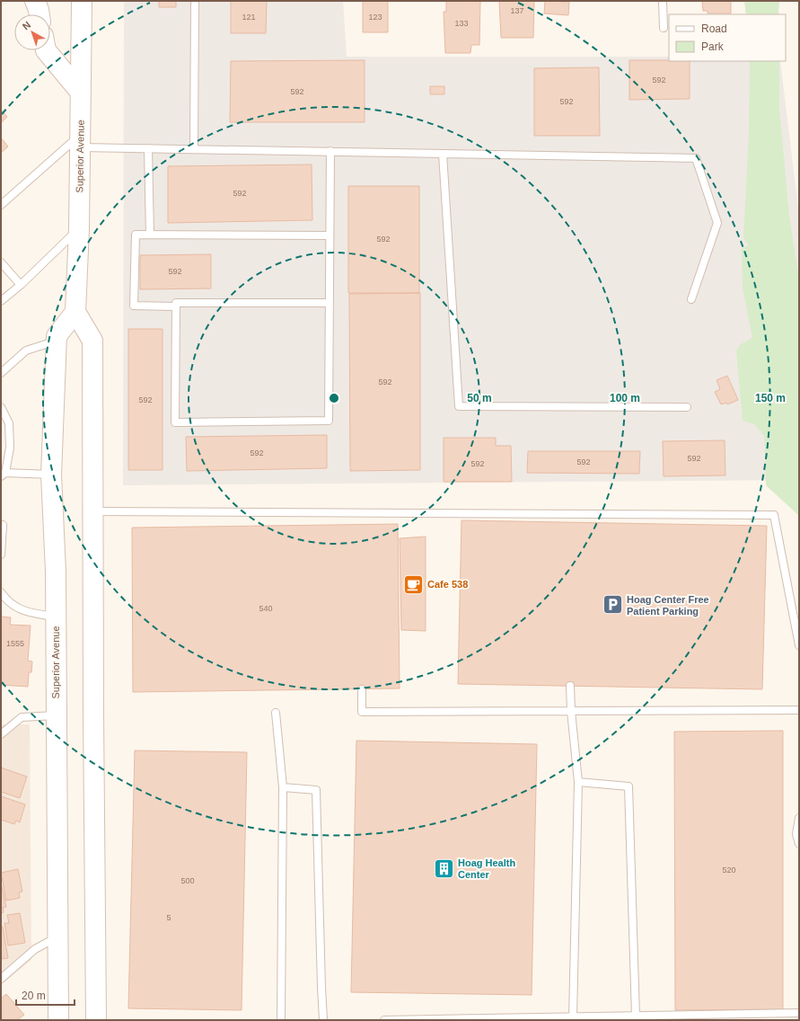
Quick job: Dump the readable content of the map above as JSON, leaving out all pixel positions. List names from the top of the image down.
{
  "streets": {
    "main road": ["Superior Avenue"]
  },
  "places": {
    "cafe": ["Cafe 538"],
    "parking": ["Hoag Center Free Patient Parking"],
    "building": ["Hoag Health Center"]
  },
  "house_numbers": [
    "137",
    "121",
    "123",
    "133",
    "592",
    "592",
    "592",
    "592",
    "592",
    "592",
    "592",
    "592",
    "592",
    "592",
    "592",
    "592",
    "540",
    "1555",
    "520",
    "500",
    "5"
  ],
  "legend": ["Road", "Park"],
  "scale_bar": "20 m",
  "north": "top left",
  "rings": ["50 m", "100 m", "150 m"]
}
